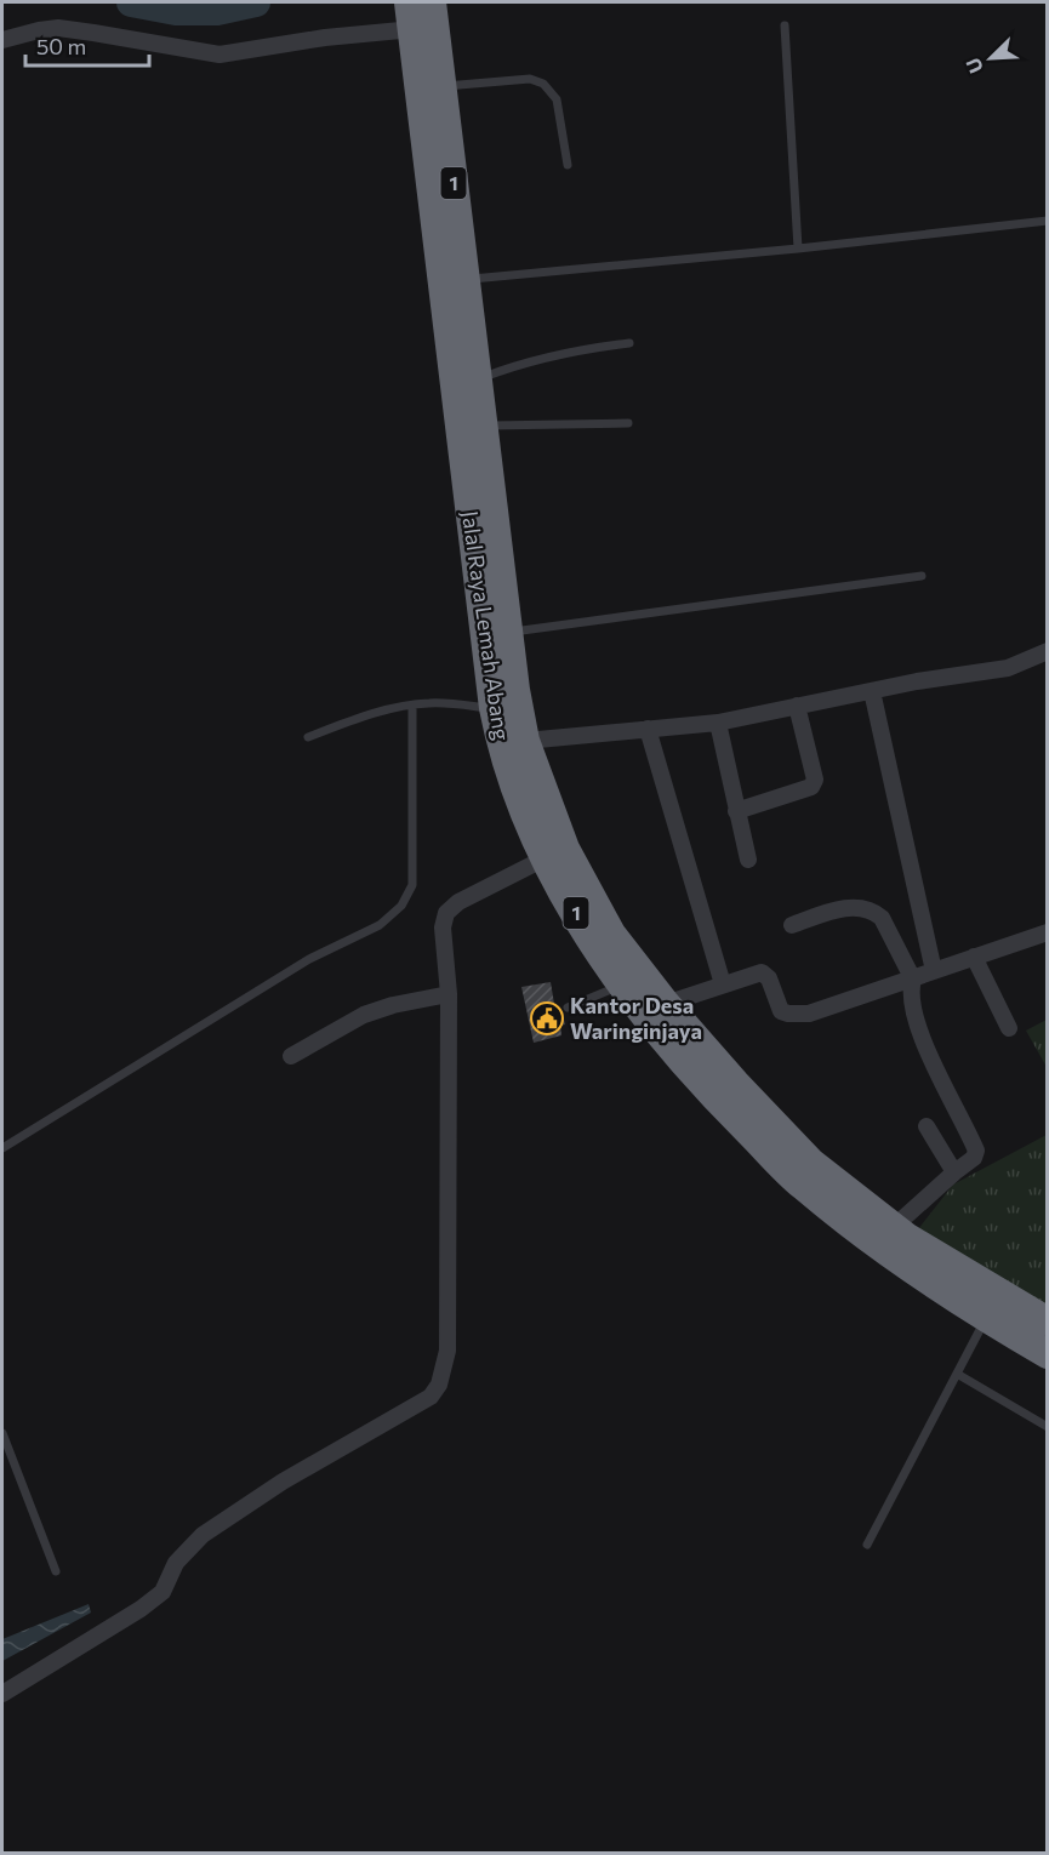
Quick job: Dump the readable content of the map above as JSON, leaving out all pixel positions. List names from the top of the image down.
{
  "streets": {
    "highway": ["1", "Jalal Raya Lemah Abang"]
  },
  "crossings": [
    ["1", "Jalal Raya Lemah Abang"]
  ],
  "places": {
    "public building": ["Kantor Desa Waringinjaya"]
  },
  "scale_bar": "50 m",
  "north": "bottom left"
}
